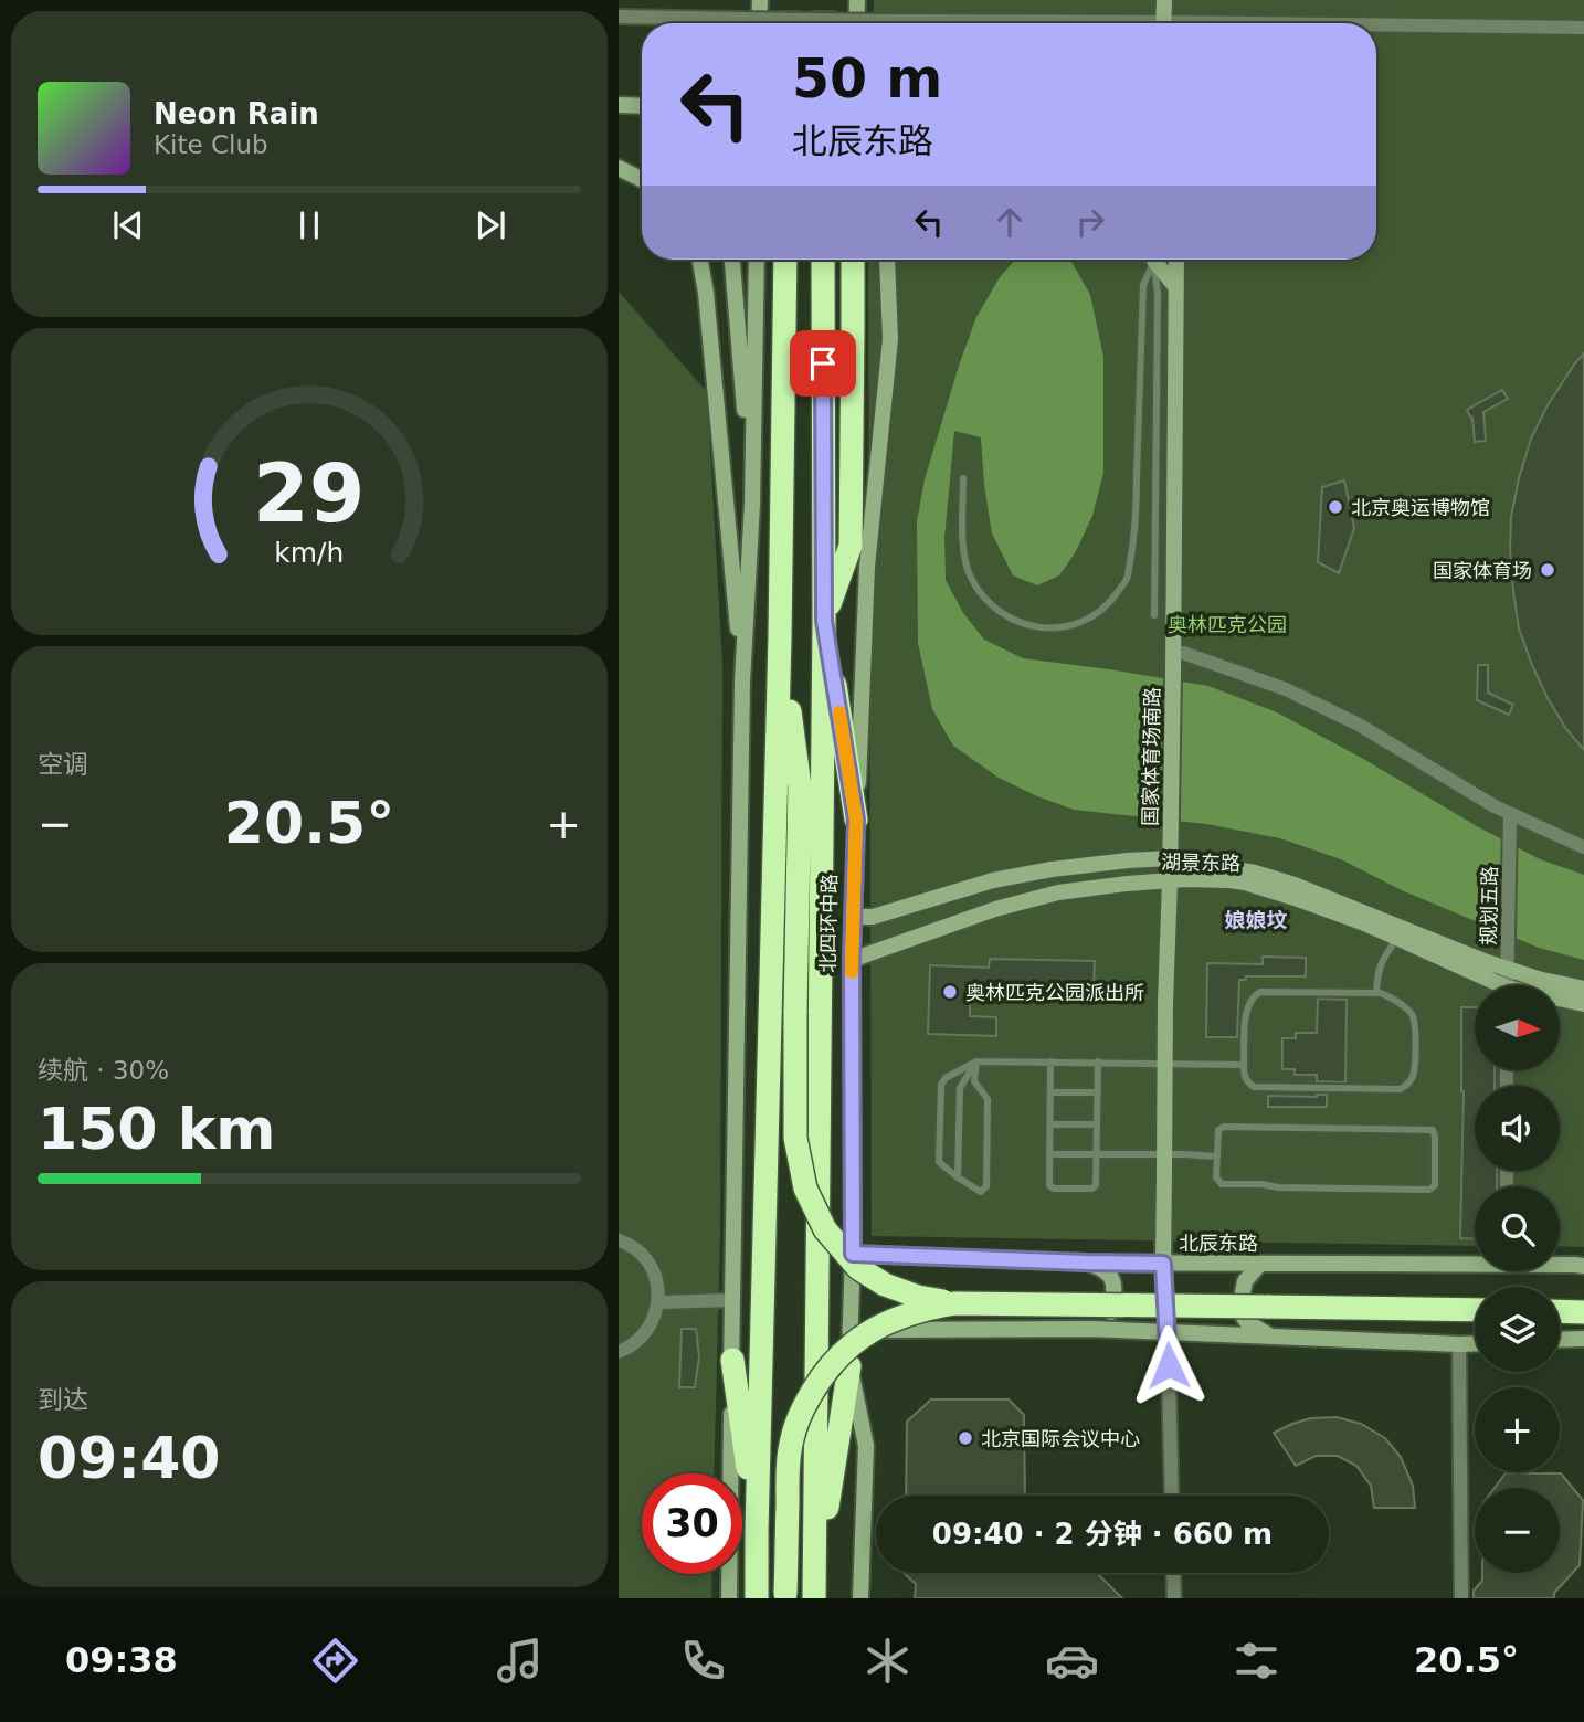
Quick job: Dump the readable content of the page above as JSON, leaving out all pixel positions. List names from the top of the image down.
{
  "streets": {
    "highway": ["北四环中路"],
    "street": [
      "国家体育场南路",
      "湖景东路",
      "规划五路",
      "北辰东路"
    ]
  },
  "crossings": [
    ["国家体育场南路", "湖景东路"],
    ["国家体育场南路", "北辰东路"],
    ["湖景东路", "规划五路"],
    ["湖景东路", "北四环中路"],
    ["北四环中路", "北辰东路"]
  ],
  "districts": ["娘娘坟"],
  "parks": ["奥林匹克公园"],
  "places": [
    "北京奥运博物馆",
    "国家体育场",
    "奥林匹克公园派出所",
    "北京国际会议中心"
  ],
  "north": "right",
  "page": {
    "turn": ["50 m", "北辰东路"],
    "song": ["Neon Rain", "Kite Club"],
    "tile": [
      "空调",
      ["续航 · 30%", "150 km"],
      ["到达", "09:40"]
    ],
    "heat": ["−", "20.5°", "+"],
    "map_buttons": ["+", "−"],
    "limit": "30",
    "trip": "09:40 · 2 分钟 · 660 m",
    "tabs": ["09:38", "20.5°"],
    "gauge": ["29", "km/h"]
  }
}
